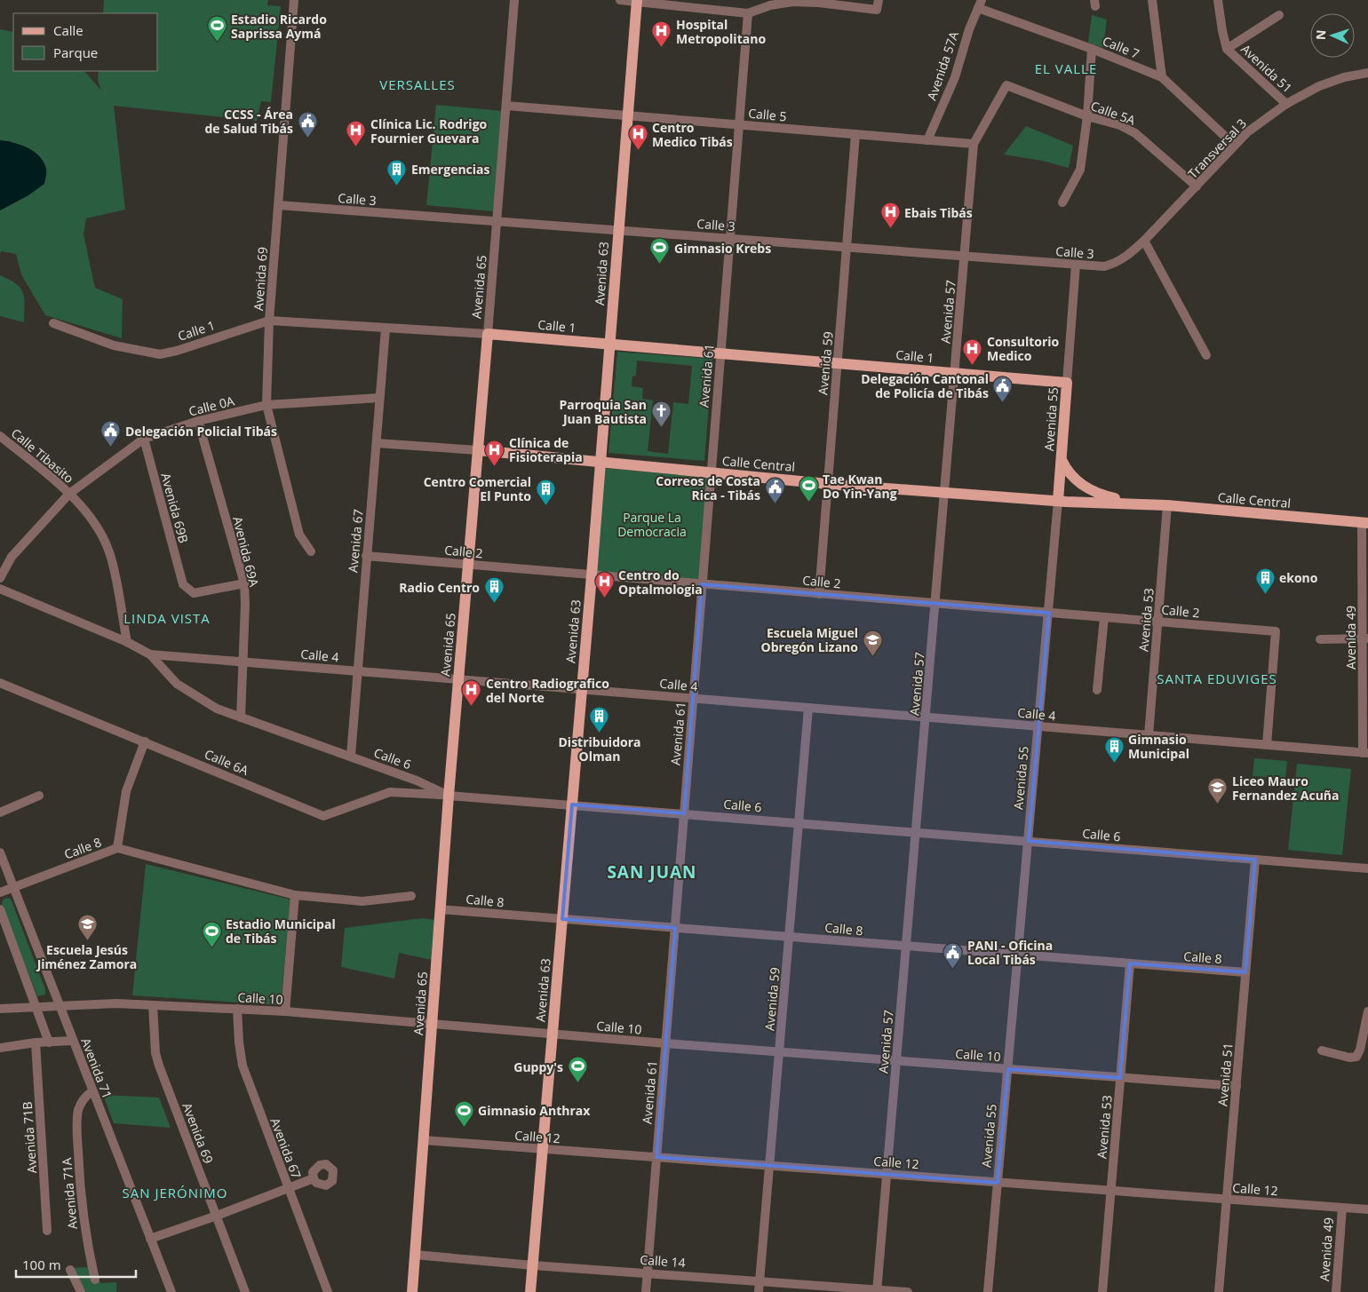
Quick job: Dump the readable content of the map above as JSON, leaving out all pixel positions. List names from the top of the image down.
{
  "streets": {
    "main road": [
      "Avenida 63",
      "Avenida 65",
      "Calle 1",
      "Avenida 55",
      "Calle Central"
    ],
    "street": [
      "Calle 7",
      "Avenida 57A",
      "Avenida 51",
      "Calle 5A",
      "Calle 5",
      "Transversal 3",
      "Calle 3",
      "Avenida 69",
      "Avenida 57",
      "Avenida 59",
      "Avenida 61",
      "Calle 0A",
      "Calle Tibasito",
      "Avenida 69B",
      "Avenida 67",
      "Avenida 69A",
      "Calle 2",
      "Avenida 53",
      "Avenida 49",
      "Calle 4",
      "Calle 6",
      "Calle 6A",
      "Calle 8",
      "Calle 10",
      "Avenida 71",
      "Calle 12",
      "Avenida 71B",
      "Avenida 71A",
      "Calle 14"
    ]
  },
  "crossings": [
    ["Calle 7", "Avenida 57A"],
    ["Calle 7", "Transversal 3"],
    ["Avenida 57A", "Calle 5"],
    ["Avenida 51", "Transversal 3"],
    ["Avenida 51", "Calle 6"],
    ["Avenida 51", "Calle 8"],
    ["Avenida 51", "Calle 10"],
    ["Avenida 51", "Calle 12"],
    ["Calle 5A", "Transversal 3"],
    ["Calle 5A", "Avenida 57"],
    ["Calle 5", "Avenida 63"],
    ["Calle 5", "Avenida 65"],
    ["Calle 5", "Avenida 57"],
    ["Calle 5", "Avenida 59"],
    ["Calle 5", "Avenida 61"],
    ["Transversal 3", "Calle 3"],
    ["Calle 3", "Avenida 63"],
    ["Calle 3", "Avenida 69"],
    ["Calle 3", "Avenida 65"],
    ["Calle 3", "Avenida 57"],
    ["Calle 3", "Avenida 59"],
    ["Calle 3", "Avenida 61"],
    ["Calle 3", "Avenida 55"],
    ["Avenida 63", "Calle 1"],
    ["Avenida 63", "Calle Central"],
    ["Avenida 63", "Calle 2"],
    ["Avenida 63", "Calle 4"],
    ["Avenida 63", "Calle 6"],
    ["Avenida 63", "Calle 8"],
    ["Avenida 63", "Calle 10"],
    ["Avenida 63", "Calle 12"],
    ["Avenida 63", "Calle 14"],
    ["Avenida 69", "Calle 1"],
    ["Avenida 69", "Calle 0A"],
    ["Avenida 69", "Calle 10"],
    ["Avenida 65", "Calle 1"],
    ["Avenida 65", "Calle Central"],
    ["Avenida 65", "Calle 2"],
    ["Avenida 65", "Calle 4"],
    ["Avenida 65", "Calle 6"],
    ["Avenida 65", "Calle 6A"],
    ["Avenida 65", "Calle 8"],
    ["Avenida 65", "Calle 10"],
    ["Avenida 65", "Calle 12"],
    ["Avenida 65", "Calle 14"],
    ["Avenida 57", "Calle 1"],
    ["Avenida 57", "Calle Central"],
    ["Avenida 57", "Calle 2"],
    ["Avenida 57", "Calle 4"],
    ["Avenida 57", "Calle 6"],
    ["Avenida 57", "Calle 8"],
    ["Avenida 57", "Calle 10"],
    ["Avenida 57", "Calle 12"],
    ["Avenida 57", "Calle 14"],
    ["Calle 1", "Avenida 59"],
    ["Calle 1", "Avenida 61"],
    ["Calle 1", "Avenida 55"],
    ["Calle 1", "Avenida 67"],
    ["Avenida 59", "Calle Central"],
    ["Avenida 59", "Calle 2"],
    ["Avenida 59", "Calle 4"],
    ["Avenida 59", "Calle 6"],
    ["Avenida 59", "Calle 8"],
    ["Avenida 59", "Calle 10"],
    ["Avenida 59", "Calle 12"],
    ["Avenida 59", "Calle 14"],
    ["Avenida 61", "Calle Central"],
    ["Avenida 61", "Calle 2"],
    ["Avenida 61", "Calle 4"],
    ["Avenida 61", "Calle 6"],
    ["Avenida 61", "Calle 8"],
    ["Avenida 61", "Calle 10"],
    ["Avenida 61", "Calle 12"],
    ["Avenida 61", "Calle 14"],
    ["Calle 0A", "Calle Tibasito"],
    ["Calle 0A", "Avenida 69B"],
    ["Calle 0A", "Avenida 67"],
    ["Calle 0A", "Avenida 69A"],
    ["Avenida 55", "Calle Central"],
    ["Avenida 55", "Calle 2"],
    ["Avenida 55", "Calle 4"],
    ["Avenida 55", "Calle 6"],
    ["Avenida 55", "Calle 8"],
    ["Avenida 55", "Calle 10"],
    ["Avenida 55", "Calle 12"],
    ["Calle Tibasito", "Calle 4"],
    ["Calle Central", "Avenida 67"],
    ["Calle Central", "Avenida 53"],
    ["Calle Central", "Avenida 49"],
    ["Avenida 69B", "Avenida 69A"],
    ["Avenida 67", "Calle 2"],
    ["Avenida 67", "Calle 4"],
    ["Avenida 67", "Calle 6"],
    ["Avenida 67", "Calle 10"],
    ["Avenida 69A", "Calle 4"],
    ["Avenida 69A", "Calle 6"],
    ["Calle 2", "Avenida 53"],
    ["Calle 2", "Calle 4"],
    ["Avenida 53", "Calle 4"],
    ["Avenida 53", "Calle 8"],
    ["Avenida 53", "Calle 10"],
    ["Avenida 53", "Calle 12"],
    ["Avenida 49", "Calle 4"],
    ["Avenida 49", "Calle 12"],
    ["Calle 4", "Calle 6"],
    ["Calle 6", "Calle 6A"],
    ["Calle 8", "Avenida 71"],
    ["Calle 10", "Avenida 71"],
    ["Avenida 71", "Avenida 71A"]
  ],
  "districts": [
    "EL VALLE",
    "VERSALLES",
    "LINDA VISTA",
    "SANTA EDUVIGES",
    "SAN JUAN",
    "SAN JERÓNIMO"
  ],
  "parks": ["Parque La Democracia"],
  "places": {
    "sports": [
      "Estadio Ricardo Saprissa Aymá",
      "Gimnasio Krebs",
      "Tae Kwan Do Yin-Yang",
      "Estadio Municipal de Tibás",
      "Guppy's",
      "Gimnasio Anthrax"
    ],
    "hospital": [
      "Hospital Metropolitano",
      "Clínica Lic. Rodrigo Fournier Guevara",
      "Centro Medico Tibás",
      "Ebais Tibás",
      "Consultorio Medico",
      "Clínica de Fisioterapia",
      "Centro do Optalmologia",
      "Centro Radiografico del Norte"
    ],
    "public building": [
      "CCSS - Área de Salud Tibás",
      "Delegación Cantonal de Policía de Tibás",
      "Delegación Policial Tibás",
      "Correos de Costa Rica - Tibás",
      "PANI - Oficina Local Tibás"
    ],
    "building": [
      "Emergencias",
      "Centro Comercial El Punto",
      "ekono",
      "Radio Centro",
      "Distribuidora Olman",
      "Gimnasio Municipal"
    ],
    "church": ["Parroquia San Juan Bautista"],
    "school or university": ["Escuela Miguel Obregón Lizano", "Liceo Mauro Fernandez Acuña", "Escuela Jesús Jiménez Zamora"]
  },
  "legend": ["Calle", "Parque"],
  "scale_bar": "100 m",
  "north": "left"
}
